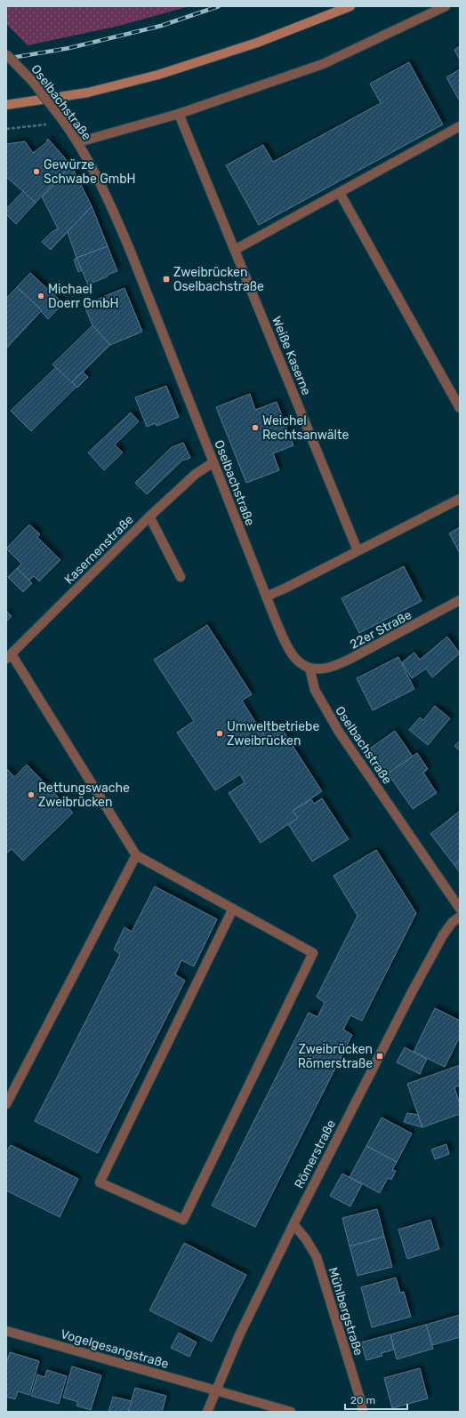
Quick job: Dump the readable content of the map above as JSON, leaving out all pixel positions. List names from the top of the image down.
{
  "streets": {
    "street": [
      "Oselbachstraße",
      "Weiße Kaserne",
      "Kasernenstraße",
      "22er Straße",
      "Römerstraße",
      "Mühlbergstraße",
      "Vogelgesangstraße"
    ]
  },
  "crossings": [
    ["Oselbachstraße", "Kasernenstraße"],
    ["Oselbachstraße", "22er Straße"],
    ["Römerstraße", "Mühlbergstraße"],
    ["Römerstraße", "Vogelgesangstraße"]
  ],
  "places": {
    "other": [
      "Gewürze Schwabe GmbH",
      "Michael Doerr GmbH",
      "Weichel Rechtsanwälte",
      "Umweltbetriebe Zweibrücken",
      "Rettungswache Zweibrücken"
    ],
    "transit": ["Zweibrücken Oselbachstraße", "Zweibrücken Römerstraße"]
  },
  "scale_bar": "20 m"
}
